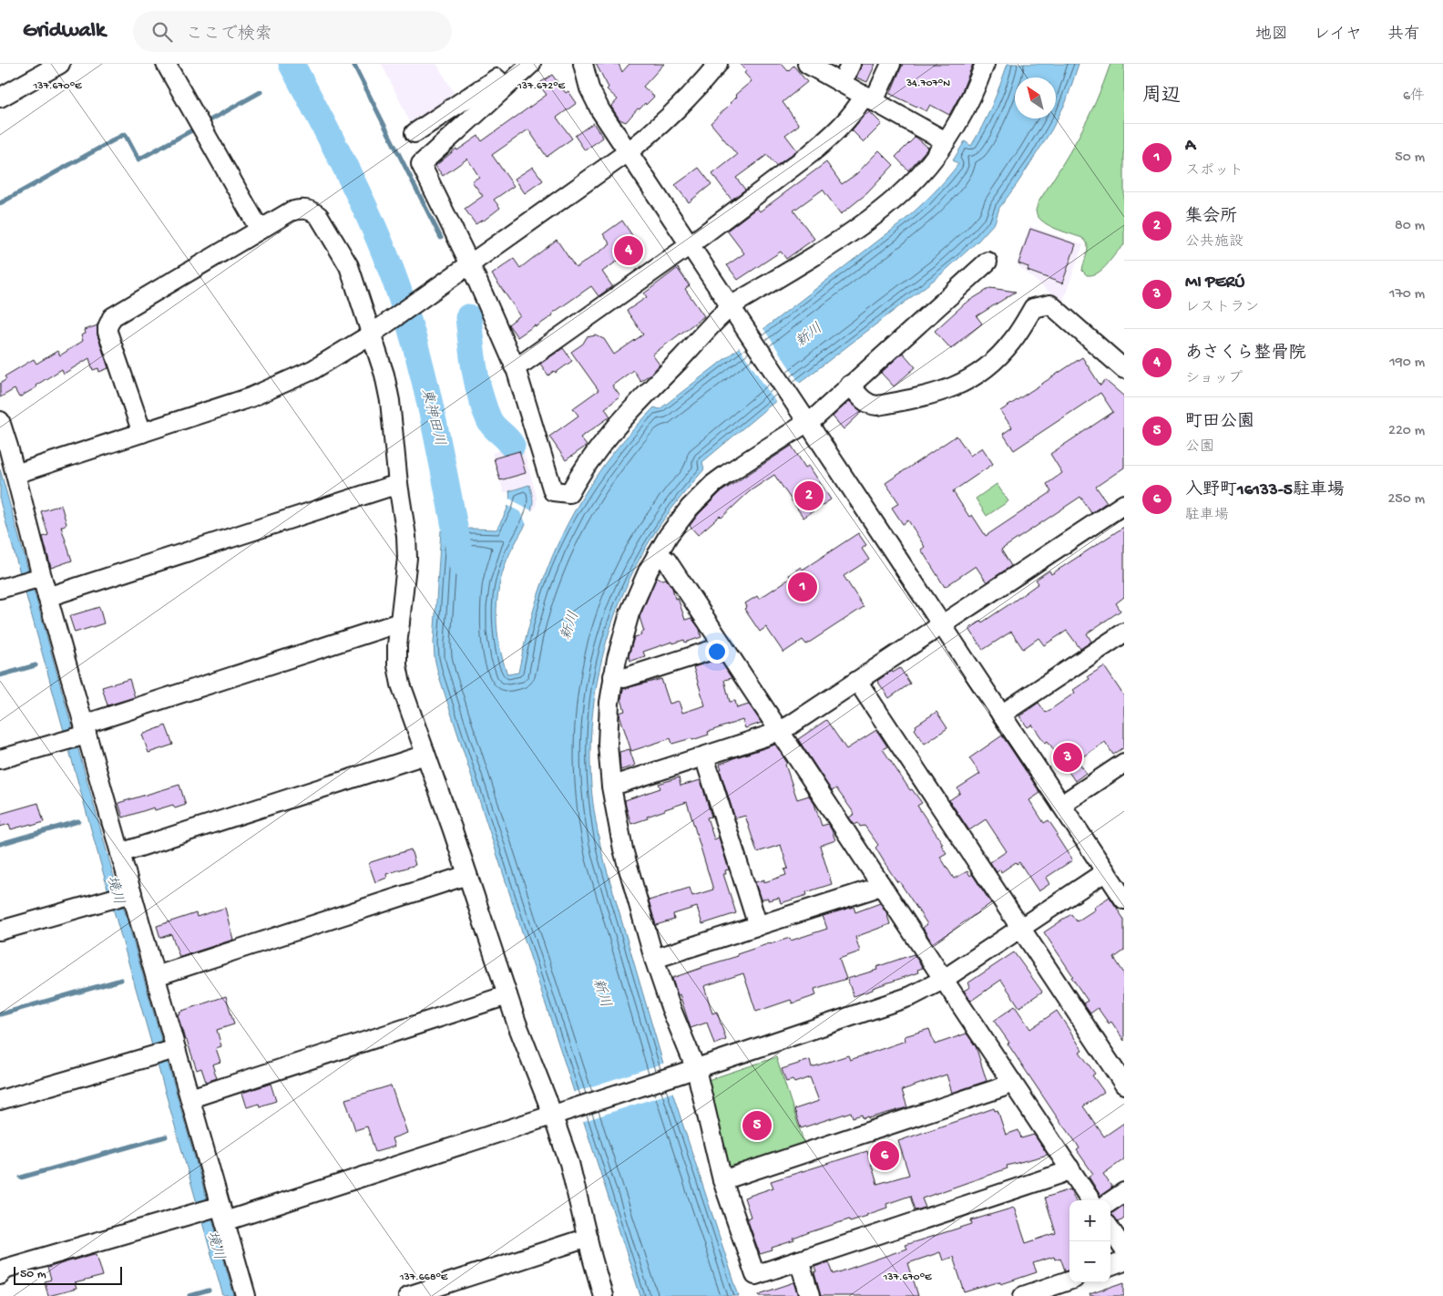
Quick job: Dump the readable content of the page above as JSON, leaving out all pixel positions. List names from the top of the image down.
{
  "water": ["新川", "東神田川", "境川"],
  "scale_bar": "50 m",
  "north": "top left",
  "page": {
    "header": "Gridwalk",
    "search": "ここで検索",
    "nav": ["地図", "レイヤ", "共有"],
    "heading": ["周辺", "6件"],
    "list": [
      {
        "mark": "1",
        "name": "A",
        "note": "スポット",
        "value": "50 m"
      },
      {
        "mark": "2",
        "name": "集会所",
        "note": "公共施設",
        "value": "80 m"
      },
      {
        "mark": "3",
        "name": "MI PERÚ",
        "note": "レストラン",
        "value": "170 m"
      },
      {
        "mark": "4",
        "name": "あさくら整骨院",
        "note": "ショップ",
        "value": "190 m"
      },
      {
        "mark": "5",
        "name": "町田公園",
        "note": "公園",
        "value": "220 m"
      },
      {
        "mark": "6",
        "name": "入野町16133-5駐車場",
        "note": "駐車場",
        "value": "250 m"
      }
    ],
    "pins": [
      "4",
      "2",
      "1",
      "3",
      "5",
      "6"
    ],
    "map_buttons": ["+", "−"],
    "scale": "50 m"
  },
  "coordinates": [
    "34.707°N",
    "137.670°E",
    "137.672°E",
    "137.668°E"
  ]
}
